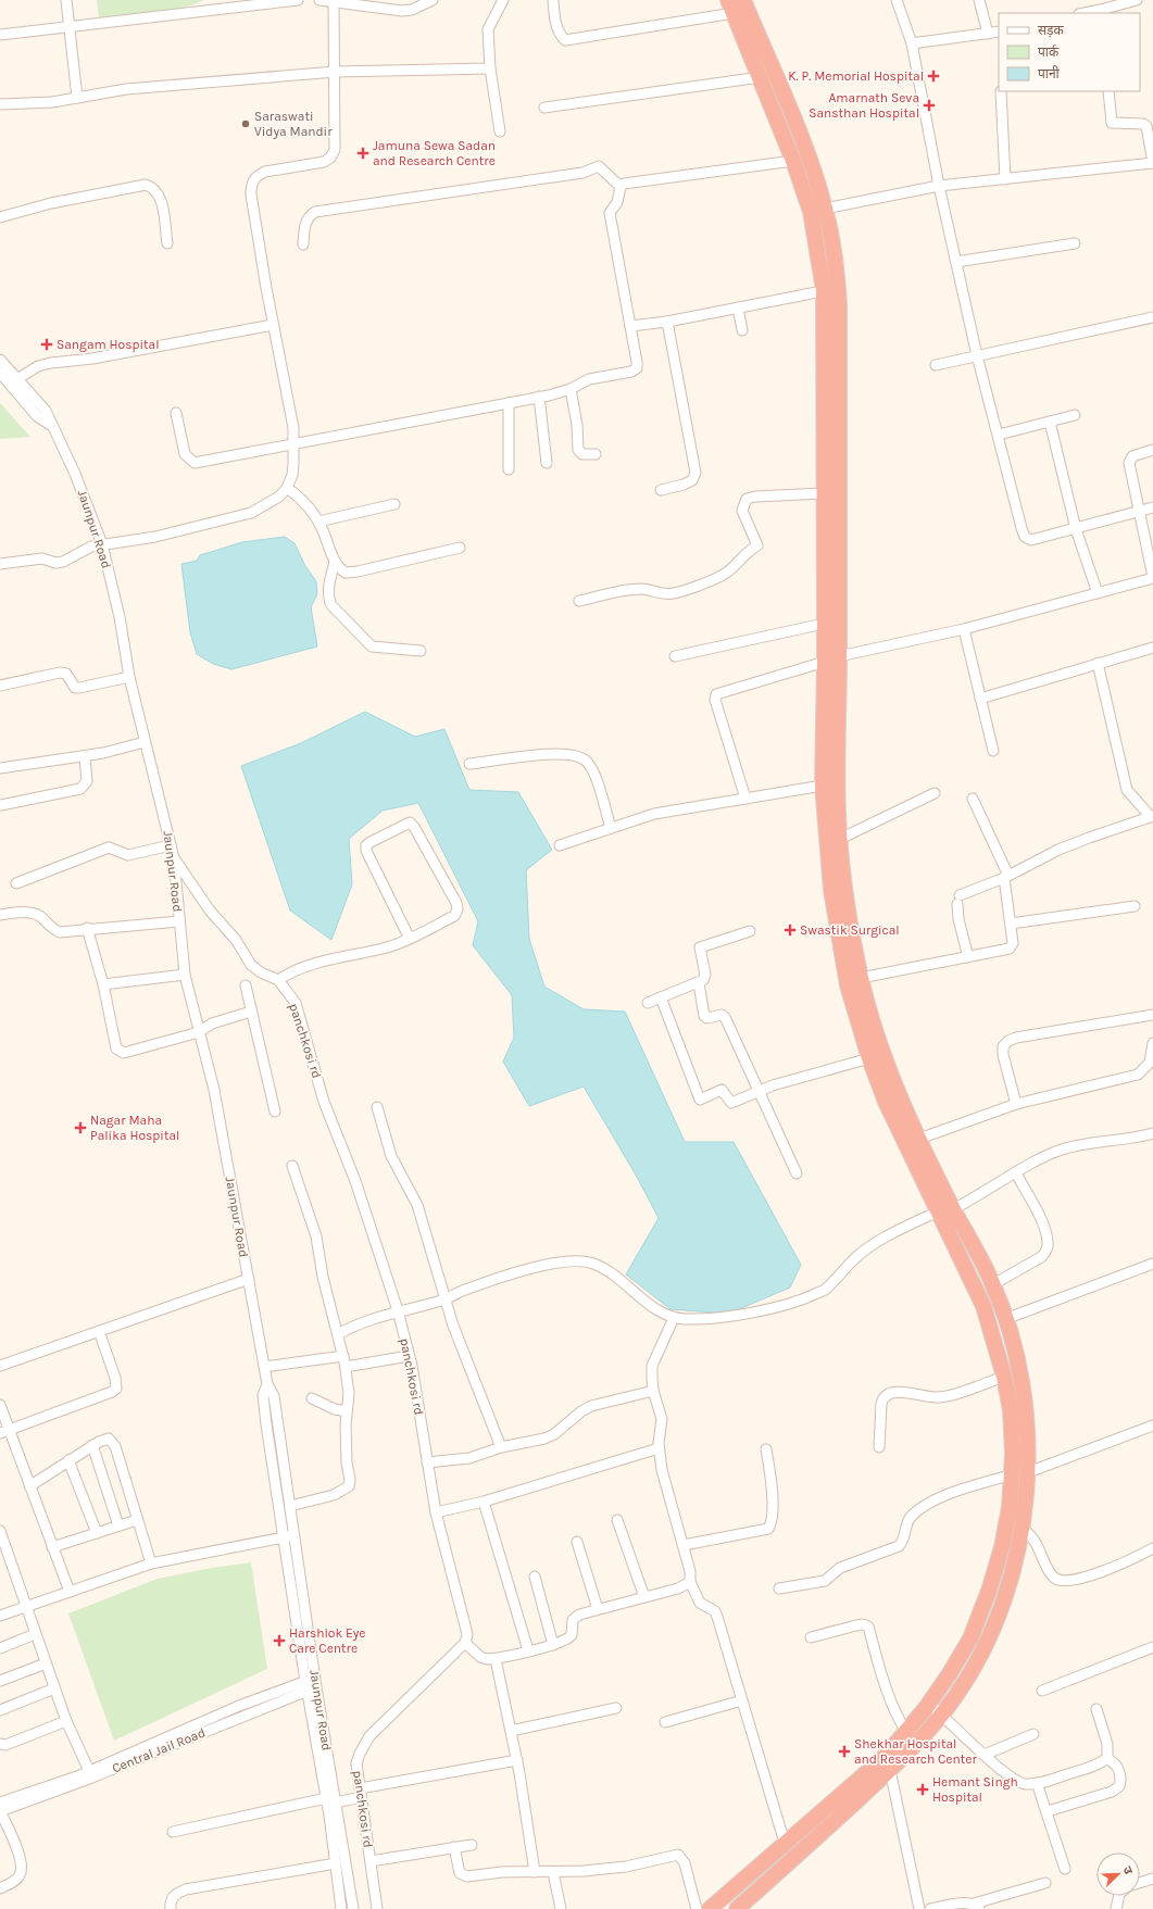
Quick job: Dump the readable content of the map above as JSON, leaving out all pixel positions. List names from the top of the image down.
{
  "streets": {
    "street": ["Jaunpur Road", "panchkosi rd", "Central Jail Road"]
  },
  "crossings": [
    ["Jaunpur Road", "panchkosi rd"],
    ["Jaunpur Road", "Central Jail Road"]
  ],
  "places": {
    "health": [
      "K. P. Memorial Hospital",
      "Amarnath Seva Sansthan Hospital",
      "Jamuna Sewa Sadan and Research Centre",
      "Sangam Hospital",
      "Swastik Surgical",
      "Nagar Maha Palika Hospital",
      "Harshlok Eye Care Centre",
      "Shekhar Hospital and Research Center",
      "Hemant Singh Hospital"
    ],
    "other": ["Saraswati Vidya Mandir"]
  },
  "legend": ["सड़क", "पार्क", "पानी"],
  "north": "top right"
}
